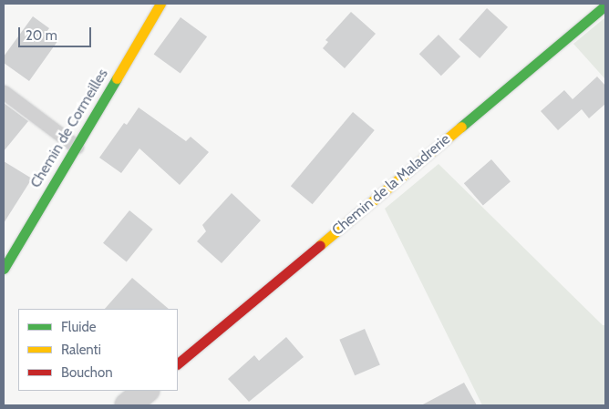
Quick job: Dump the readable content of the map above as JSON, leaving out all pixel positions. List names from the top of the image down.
{
  "streets": {
    "street": ["Chemin de Cormeilles", "Chemin de la Maladrerie"]
  },
  "legend": ["Fluide", "Ralenti", "Bouchon"],
  "scale_bar": "20 m"
}
